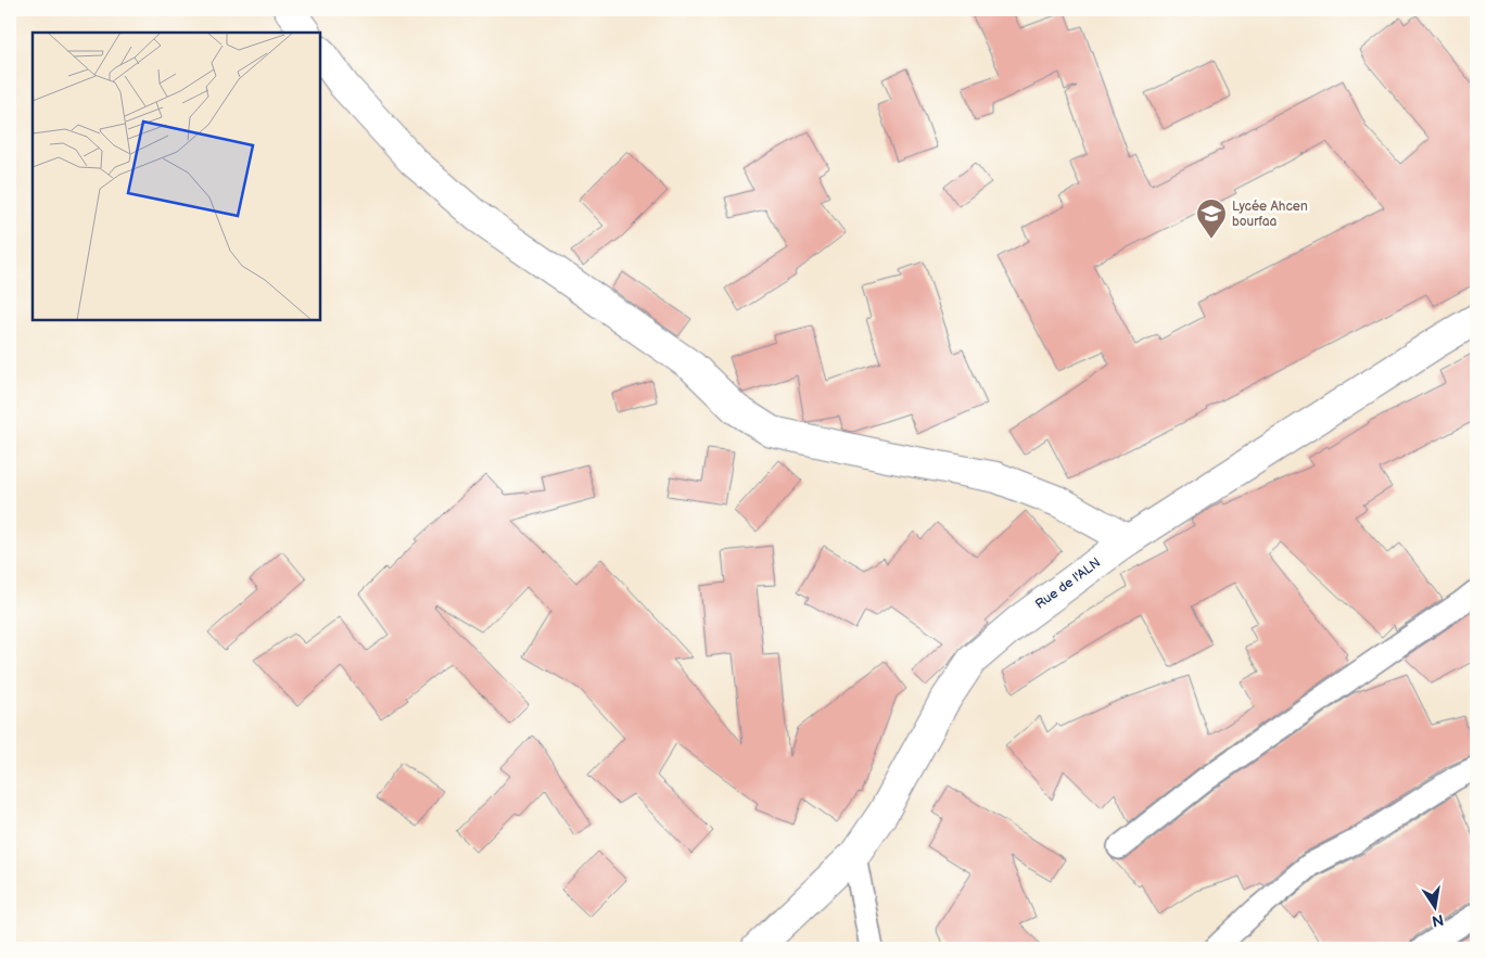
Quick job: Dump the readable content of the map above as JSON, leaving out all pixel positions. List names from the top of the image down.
{
  "streets": {
    "street": ["Rue de l'ALN"]
  },
  "places": {
    "school or university": ["Lycée Ahcen bourfaa"]
  },
  "north": "bottom"
}
